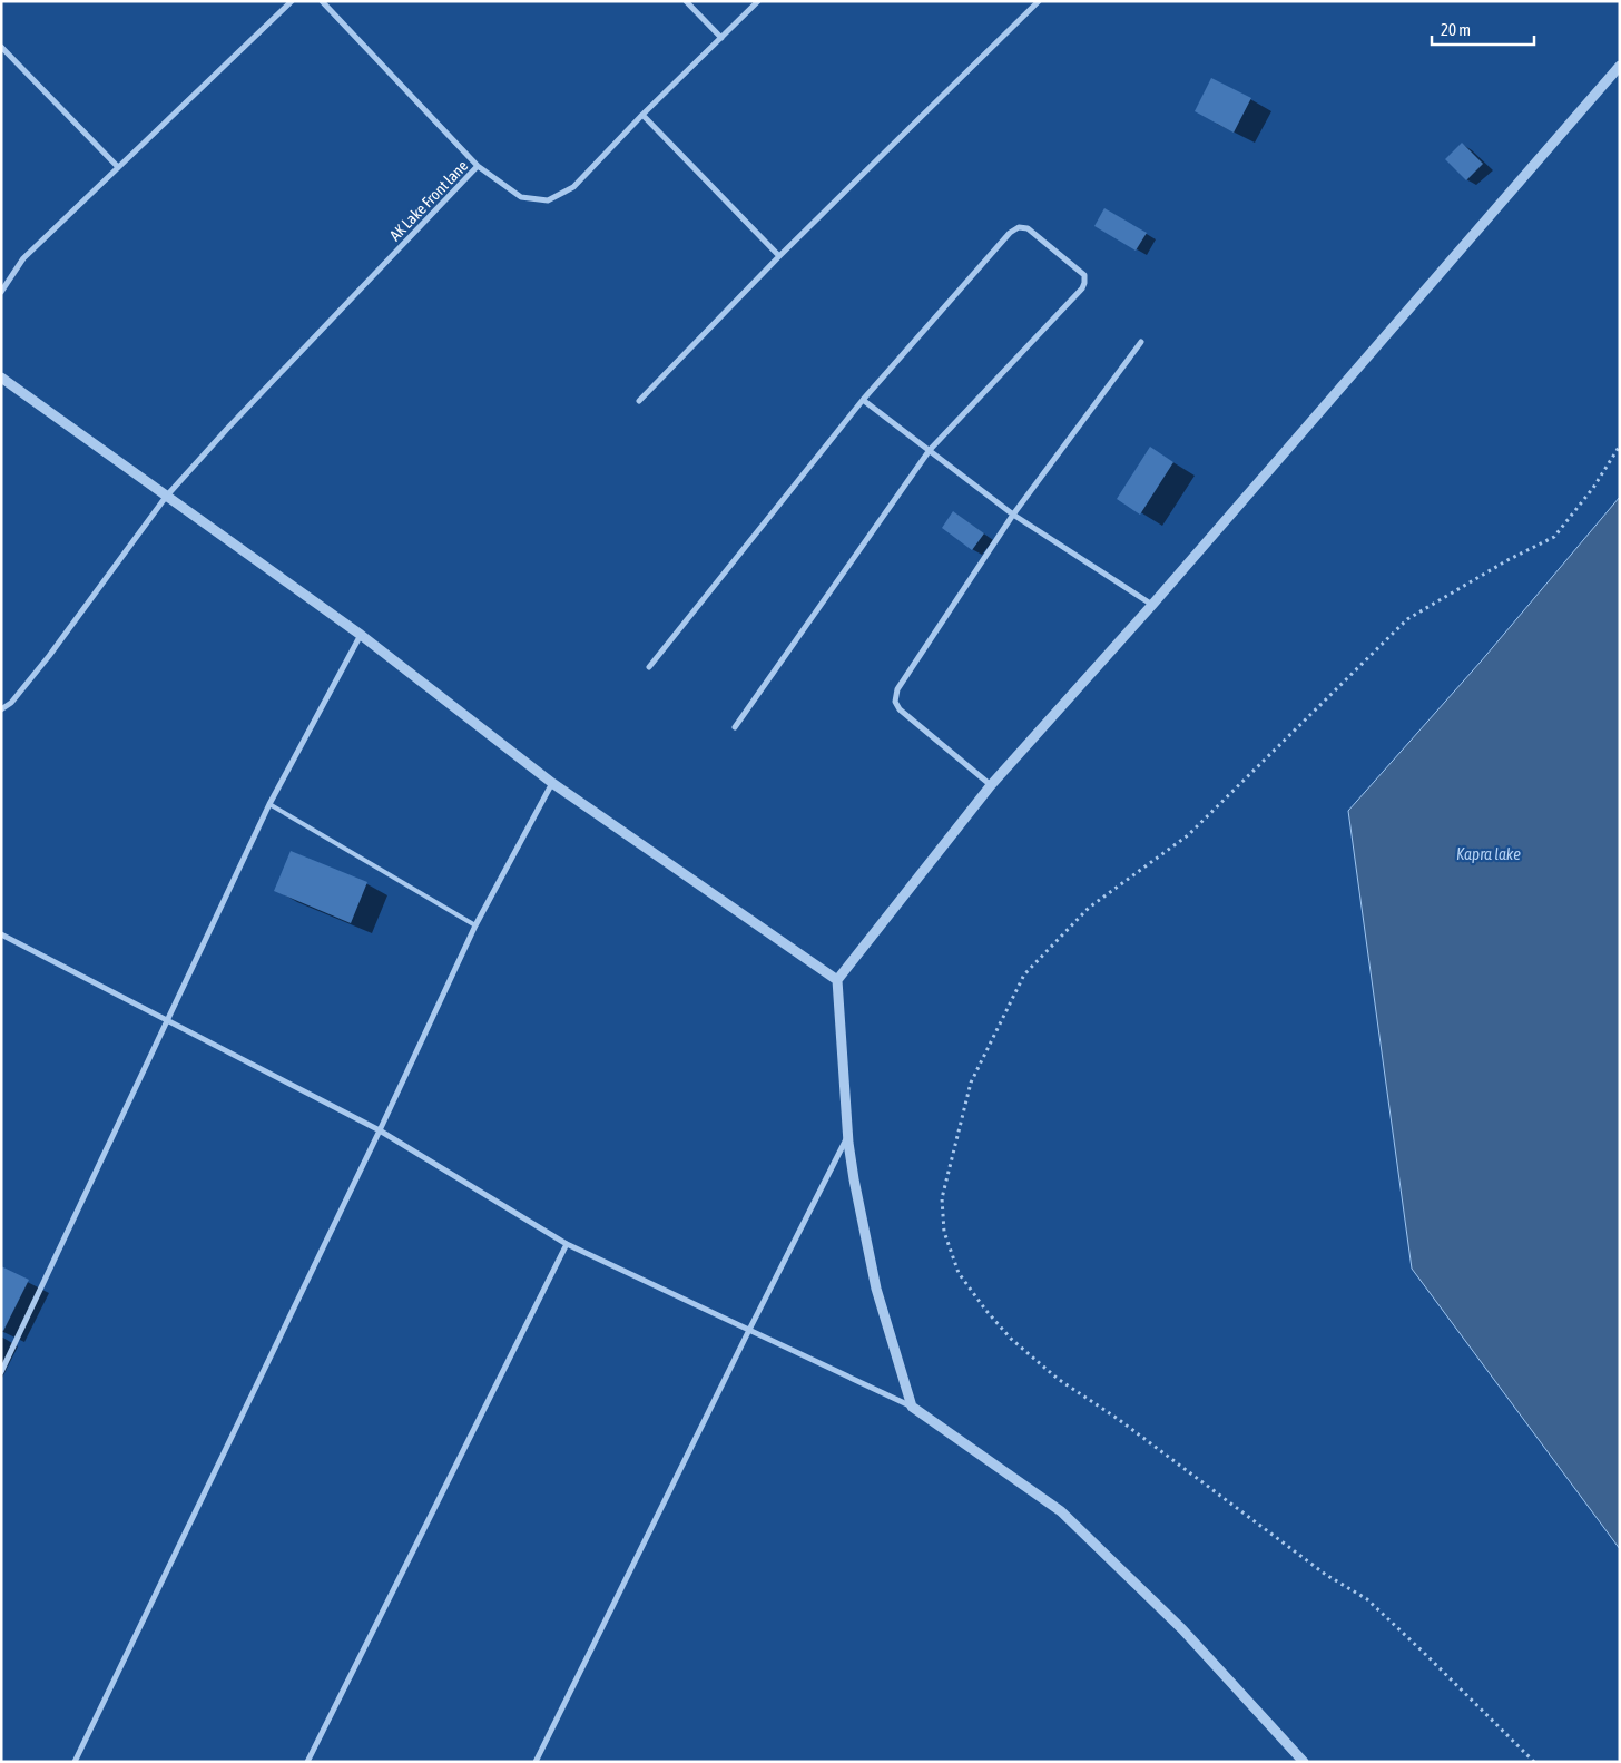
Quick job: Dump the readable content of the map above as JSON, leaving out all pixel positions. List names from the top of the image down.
{
  "streets": {
    "street": ["AK Lake Front lane"]
  },
  "water": ["Kapra lake"],
  "scale_bar": "20 m"
}
